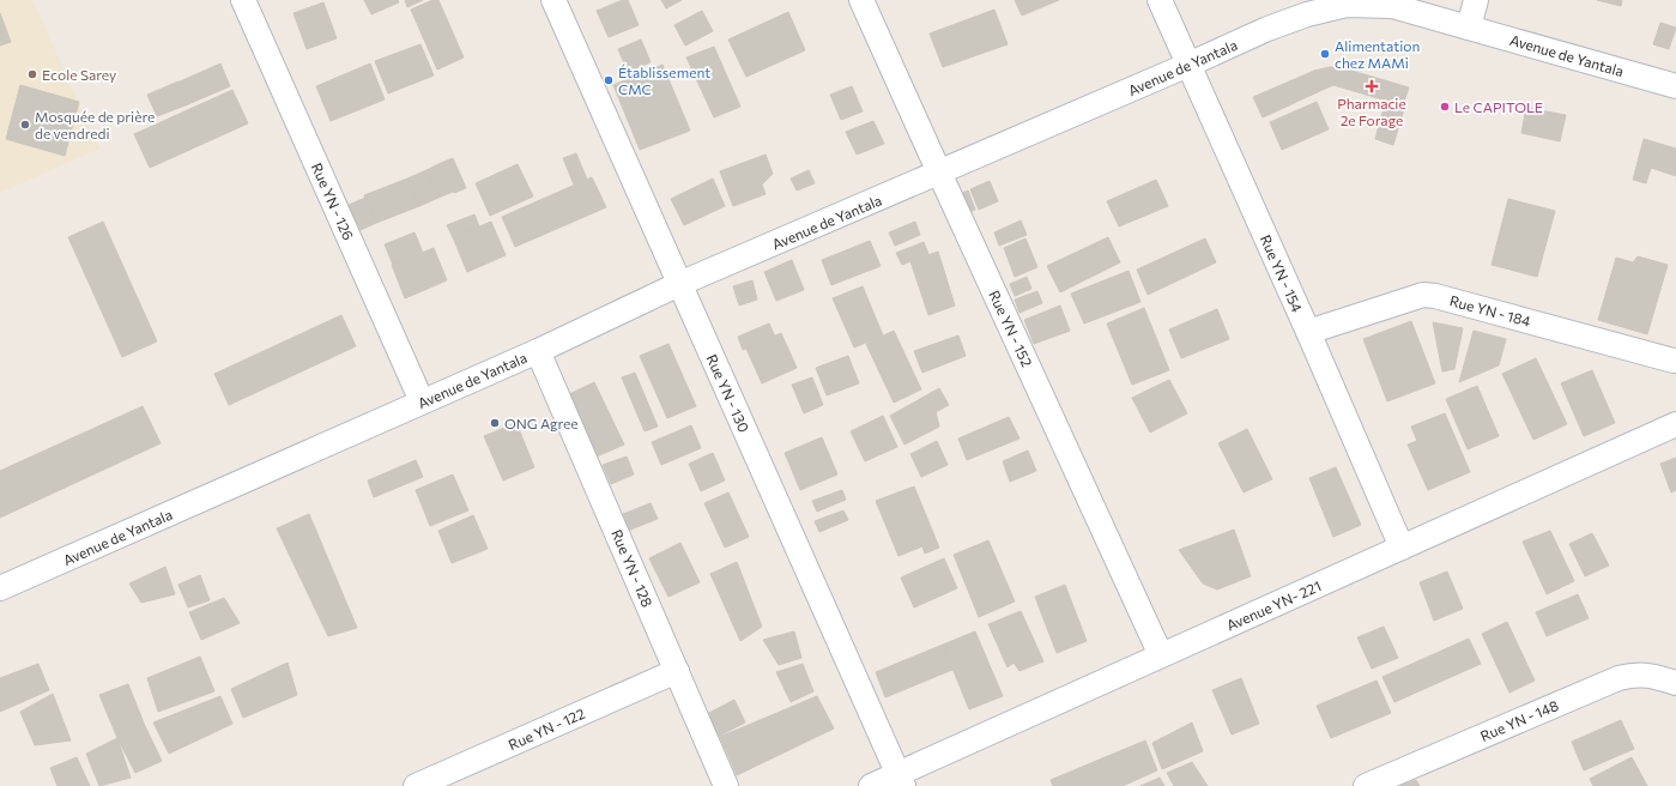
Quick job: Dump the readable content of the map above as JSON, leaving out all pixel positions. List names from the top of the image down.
{
  "streets": {
    "street": [
      "Avenue de Yantala",
      "Rue YN - 126",
      "Rue YN - 154",
      "Rue YN - 184",
      "Rue YN - 152",
      "Rue YN - 130",
      "Rue YN - 128",
      "Avenue YN- 221",
      "Rue YN - 148",
      "Rue YN - 122"
    ]
  },
  "crossings": [
    ["Avenue de Yantala", "Rue YN - 126"],
    ["Avenue de Yantala", "Rue YN - 154"],
    ["Avenue de Yantala", "Rue YN - 152"],
    ["Avenue de Yantala", "Rue YN - 130"],
    ["Avenue de Yantala", "Rue YN - 128"],
    ["Rue YN - 154", "Rue YN - 184"],
    ["Rue YN - 154", "Avenue YN- 221"],
    ["Rue YN - 152", "Avenue YN- 221"],
    ["Rue YN - 130", "Avenue YN- 221"],
    ["Rue YN - 128", "Rue YN - 122"]
  ],
  "places": {
    "other": [
      "Alimentation chez MAMi",
      "Ecole Sarey",
      "Établissement CMC",
      "Le CAPITOLE",
      "Mosquée de prière de vendredi",
      "ONG Agree"
    ],
    "health": ["Pharmacie 2e Forage"]
  }
}
